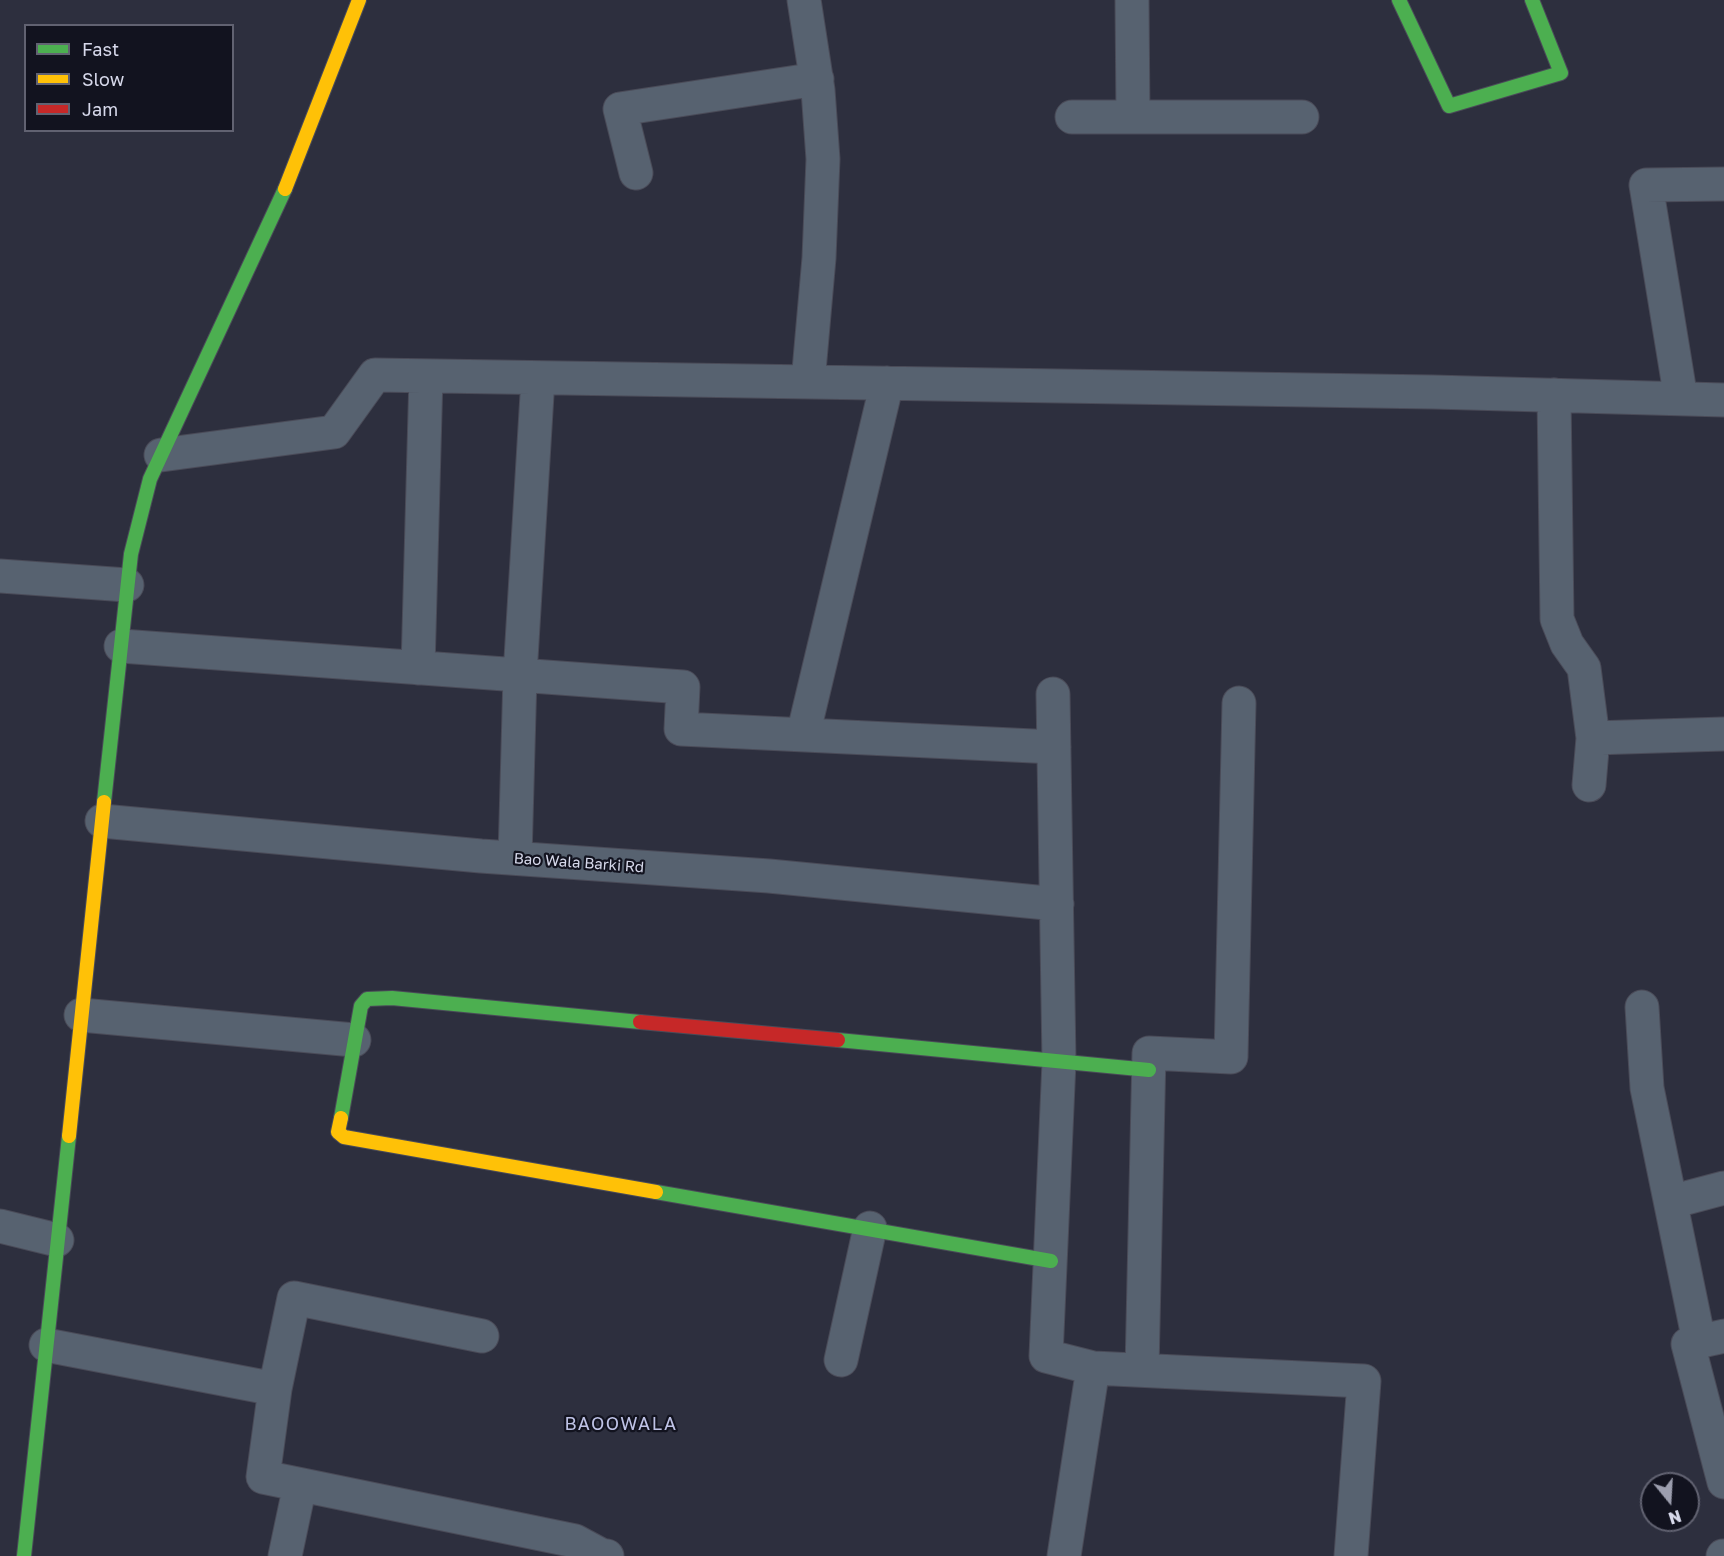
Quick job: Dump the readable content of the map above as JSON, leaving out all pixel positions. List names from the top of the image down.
{
  "streets": {
    "street": ["Bao Wala Barki Rd"]
  },
  "districts": ["BAOOWALA"],
  "legend": ["Fast", "Slow", "Jam"],
  "north": "bottom"
}
